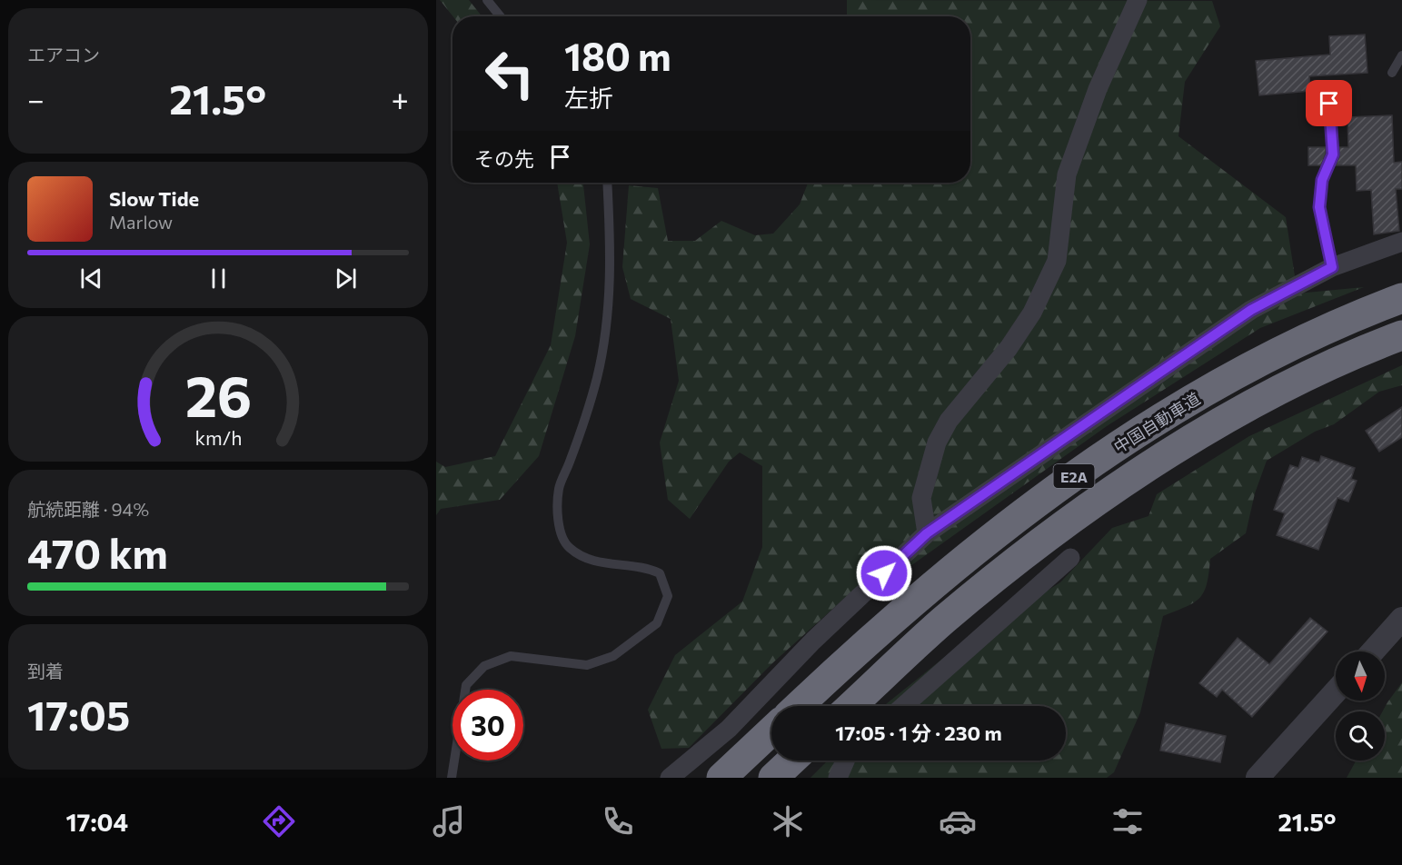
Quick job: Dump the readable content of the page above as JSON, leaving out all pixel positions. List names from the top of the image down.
{
  "streets": {
    "highway": ["中国自動車道", "E2A"]
  },
  "north": "bottom",
  "page": {
    "tile": [
      "エアコン",
      ["航続距離 · 94%", "470 km"],
      ["到着", "17:05"]
    ],
    "turn": ["180 m", "左折"],
    "heat": ["−", "21.5°", "+"],
    "then": "その先",
    "song": ["Slow Tide", "Marlow"],
    "limit": "30",
    "trip": "17:05 · 1 分 · 230 m",
    "tabs": ["17:04", "21.5°"],
    "gauge": ["26", "km/h"]
  }
}
